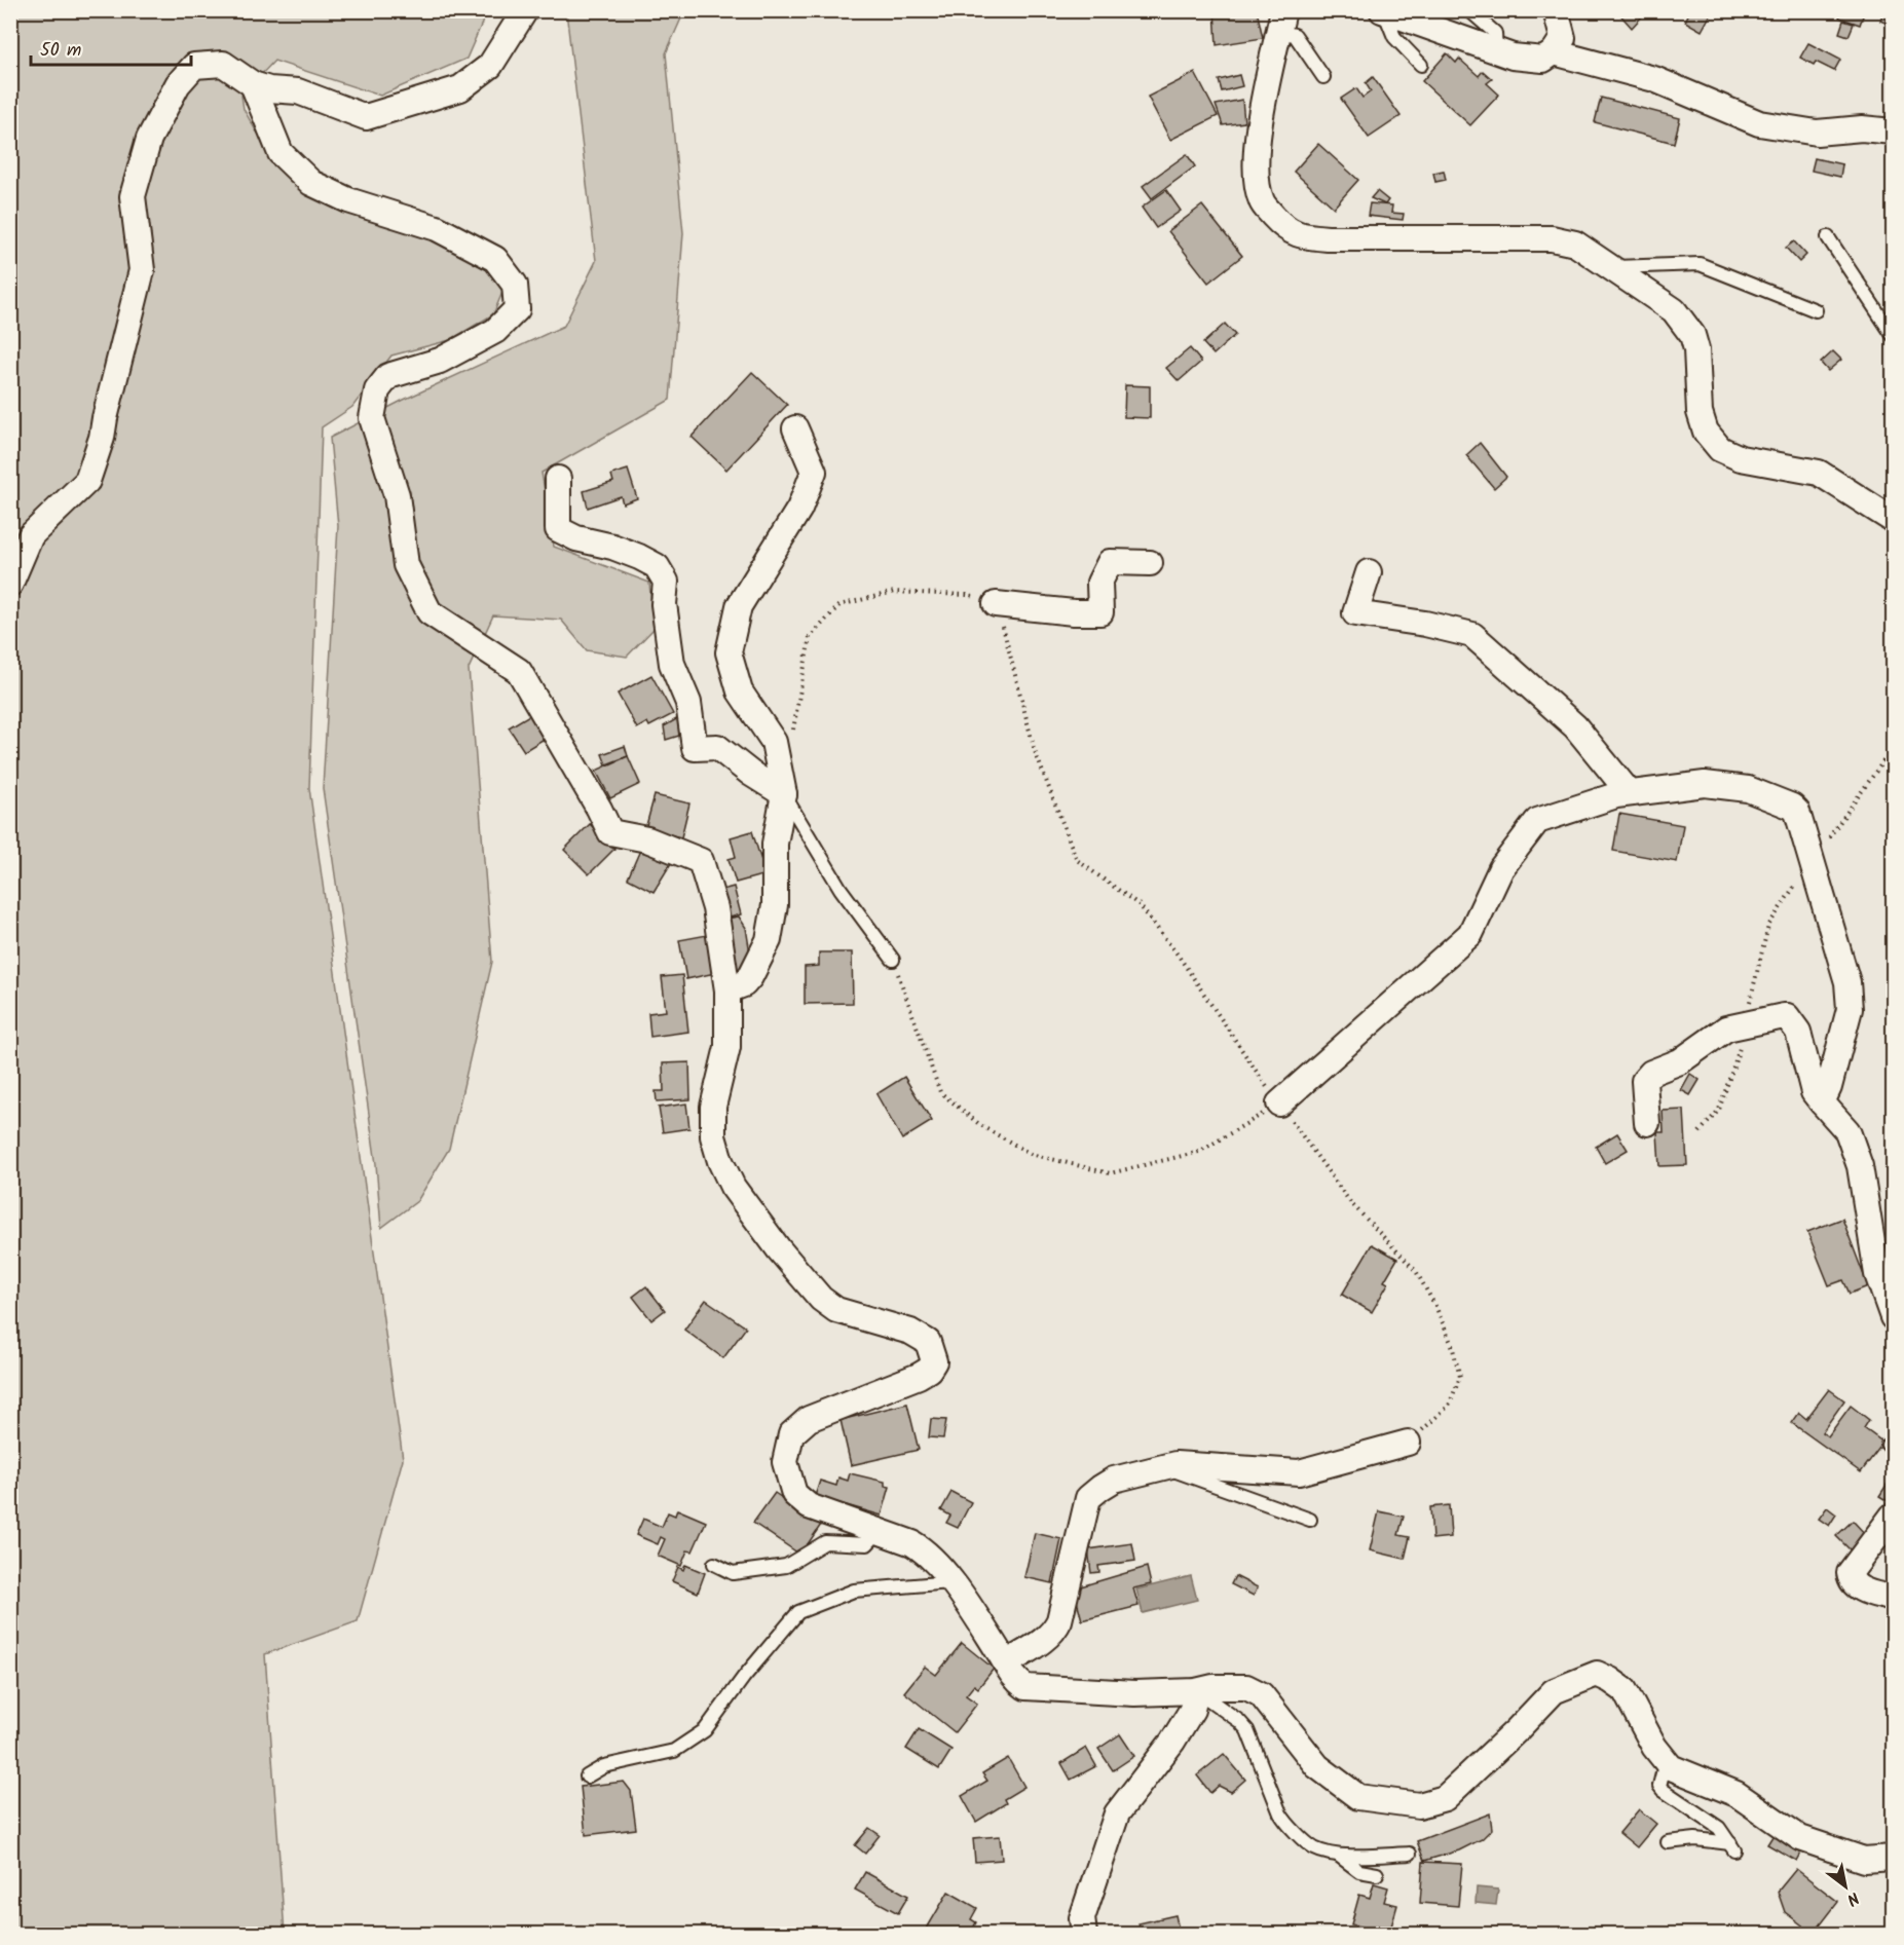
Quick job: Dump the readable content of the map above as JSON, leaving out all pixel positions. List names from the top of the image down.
{
  "scale_bar": "50 m",
  "north": "bottom right"
}
